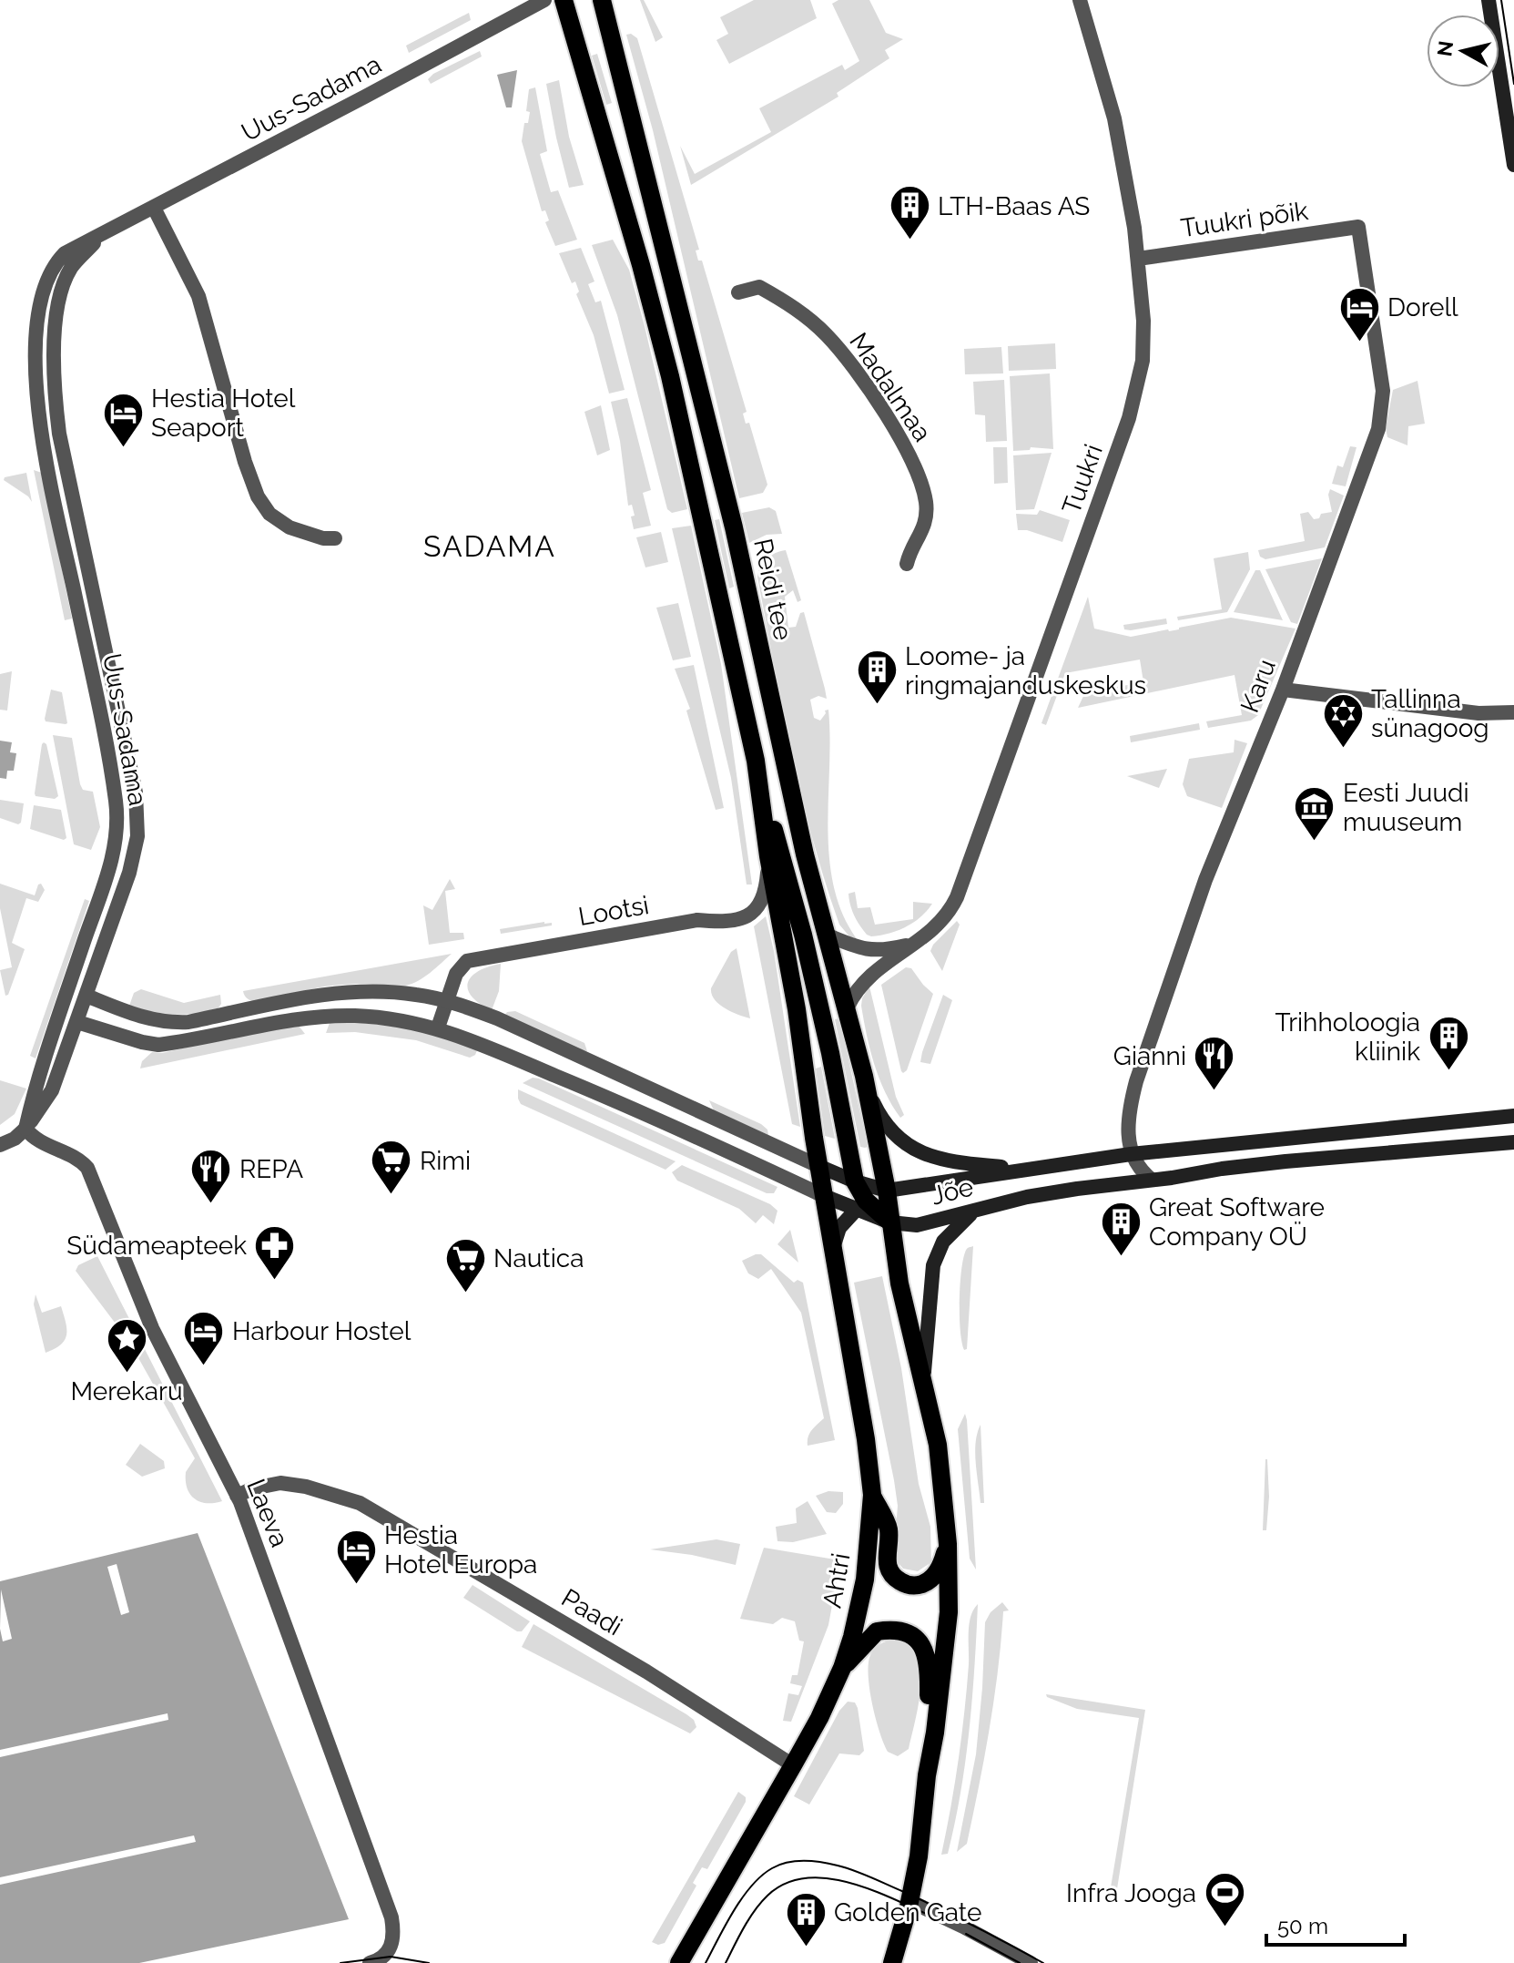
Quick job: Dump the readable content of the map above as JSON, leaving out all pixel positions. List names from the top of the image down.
{
  "streets": {
    "main road": ["Reidi tee", "Jõe", "Ahtri"],
    "street": [
      "Uus-Sadama",
      "Tuukri põik",
      "Madalmaa",
      "Tuukri",
      "Karu",
      "Lootsi",
      "Laeva",
      "Paadi"
    ]
  },
  "crossings": [
    ["Uus-Sadama", "Laeva"],
    ["Tuukri põik", "Tuukri"],
    ["Tuukri põik", "Karu"],
    ["Tuukri", "Reidi tee"],
    ["Reidi tee", "Lootsi"],
    ["Reidi tee", "Jõe"],
    ["Reidi tee", "Ahtri"],
    ["Karu", "Jõe"],
    ["Lootsi", "Jõe"],
    ["Jõe", "Ahtri"],
    ["Laeva", "Paadi"],
    ["Ahtri", "Paadi"]
  ],
  "districts": ["SADAMA"],
  "places": {
    "building": [
      "LTH-Baas AS",
      "Loome- ja ringmajanduskeskus",
      "Trihholoogia kliinik",
      "Great Software Company OÜ",
      "Golden Gate"
    ],
    "hotel": [
      "Dorell",
      "Hestia Hotel Seaport",
      "Harbour Hostel",
      "Hestia Hotel Europa"
    ],
    "synagogue": ["Tallinna sünagoog"],
    "museum": ["Eesti Juudi muuseum"],
    "restaurant": ["Gianni", "REPA"],
    "supermarket": ["Rimi", "Nautica"],
    "pharmacy": ["Südameapteek"],
    "place": ["Merekaru"],
    "sports": ["Infra Jooga"]
  },
  "scale_bar": "50 m",
  "north": "left"
}
